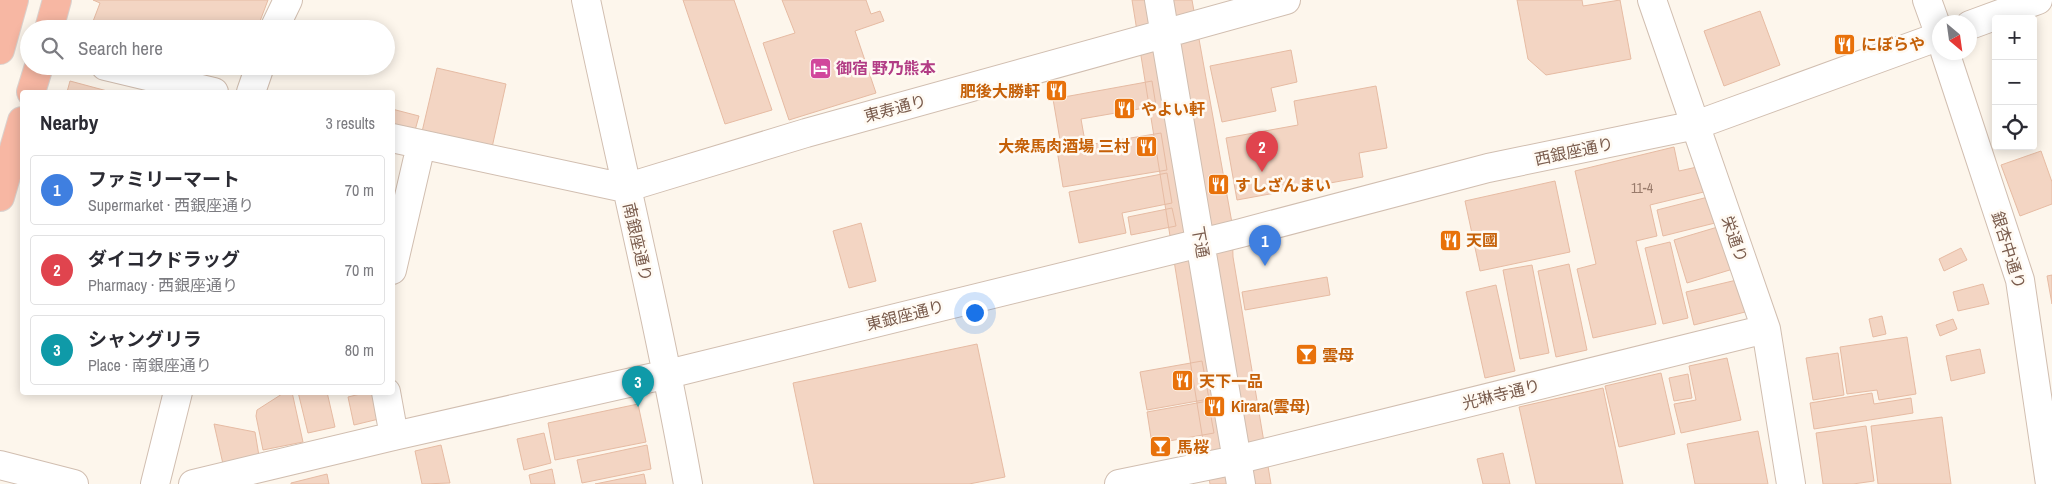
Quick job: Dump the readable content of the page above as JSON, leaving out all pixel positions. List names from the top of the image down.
{
  "streets": {
    "street": [
      "東寿通り",
      "西銀座通り",
      "栄通り",
      "南銀座通り",
      "下通",
      "銀杏中通り",
      "東銀座通り",
      "光琳寺通り"
    ]
  },
  "crossings": [
    ["東寿通り", "南銀座通り"],
    ["東寿通り", "下通"],
    ["西銀座通り", "栄通り"],
    ["西銀座通り", "下通"],
    ["西銀座通り", "東銀座通り"],
    ["栄通り", "光琳寺通り"],
    ["南銀座通り", "東銀座通り"],
    ["下通", "東銀座通り"],
    ["下通", "光琳寺通り"]
  ],
  "places": {
    "restaurant": [
      "にぼらや",
      "肥後大勝軒",
      "やよい軒",
      "大衆馬肉酒場 三村",
      "すしざんまい",
      "天國",
      "天下一品",
      "Kirara(雲母)"
    ],
    "hotel": ["御宿 野乃熊本"],
    "bar": ["雲母", "馬桜"]
  },
  "house_numbers": ["11-4"],
  "north": "bottom right",
  "page": {
    "map_buttons": ["+", "−"],
    "search": "Search here",
    "heading": ["Nearby", "3 results"],
    "pins": ["2", "1", "3"],
    "list": [
      {
        "mark": "1",
        "name": "ファミリーマート",
        "note": "Supermarket · 西銀座通り",
        "value": "70 m"
      },
      {
        "mark": "2",
        "name": "ダイコクドラッグ",
        "note": "Pharmacy · 西銀座通り",
        "value": "70 m"
      },
      {
        "mark": "3",
        "name": "シャングリラ",
        "note": "Place · 南銀座通り",
        "value": "80 m"
      }
    ]
  }
}
